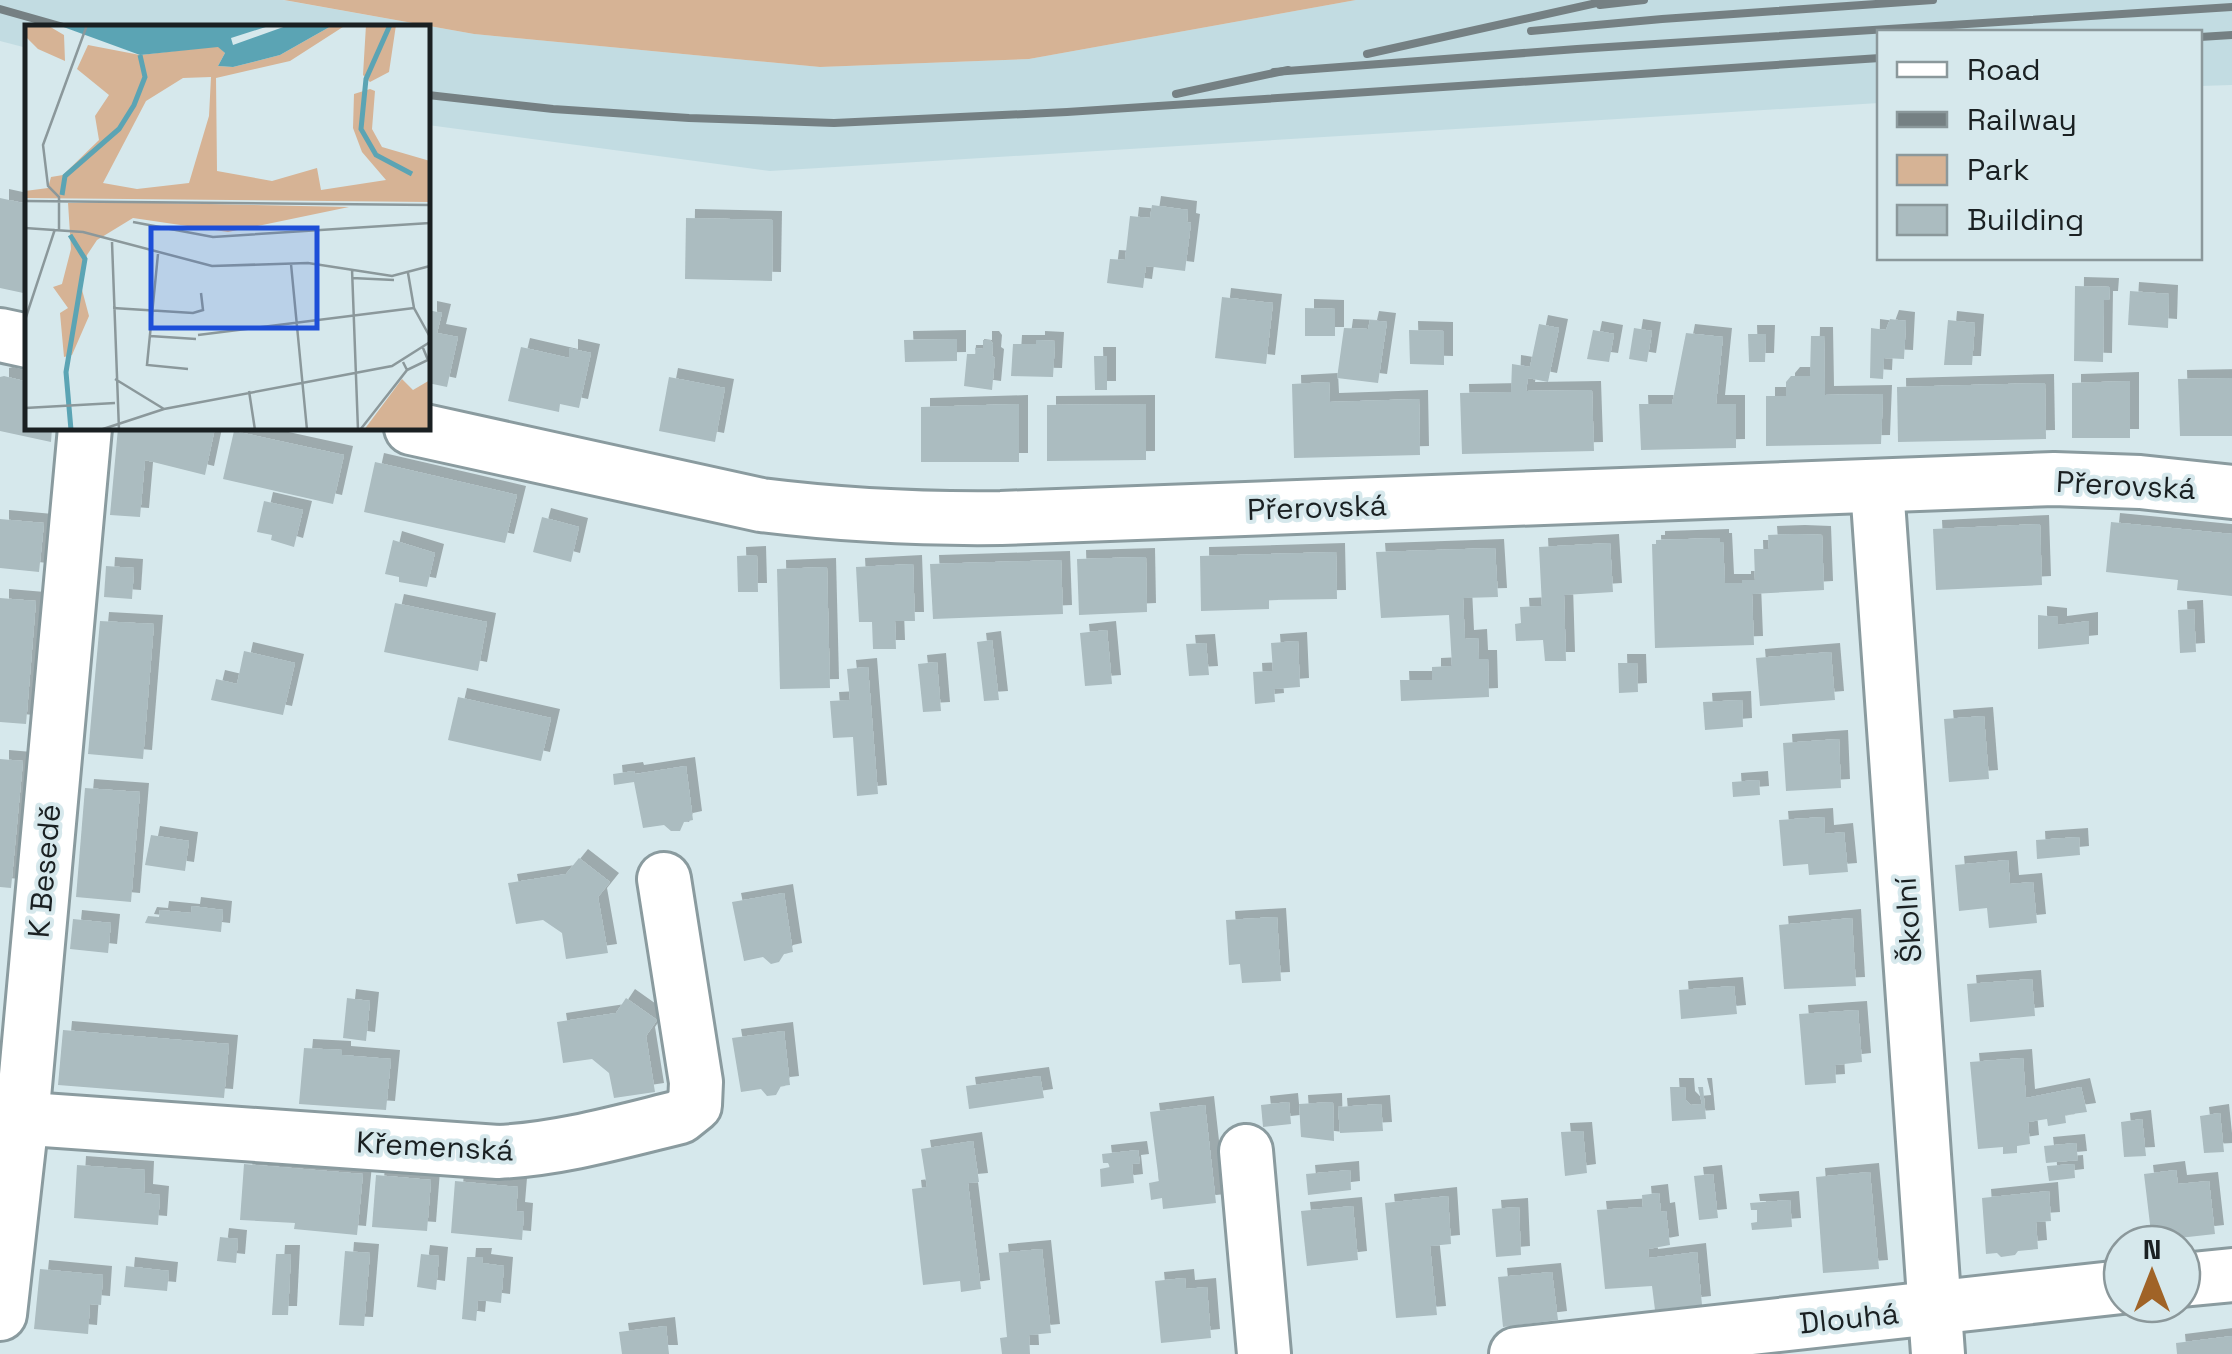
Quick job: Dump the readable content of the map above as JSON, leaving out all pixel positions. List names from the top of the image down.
{
  "streets": {
    "street": [
      "Přerovská",
      "K Besedě",
      "Školní",
      "Křemenská",
      "Dlouhá"
    ]
  },
  "crossings": [
    ["Přerovská", "Školní"],
    ["K Besedě", "Křemenská"],
    ["Školní", "Dlouhá"]
  ],
  "legend": [
    "Road",
    "Railway",
    "Park",
    "Building"
  ],
  "north": "top"
}
